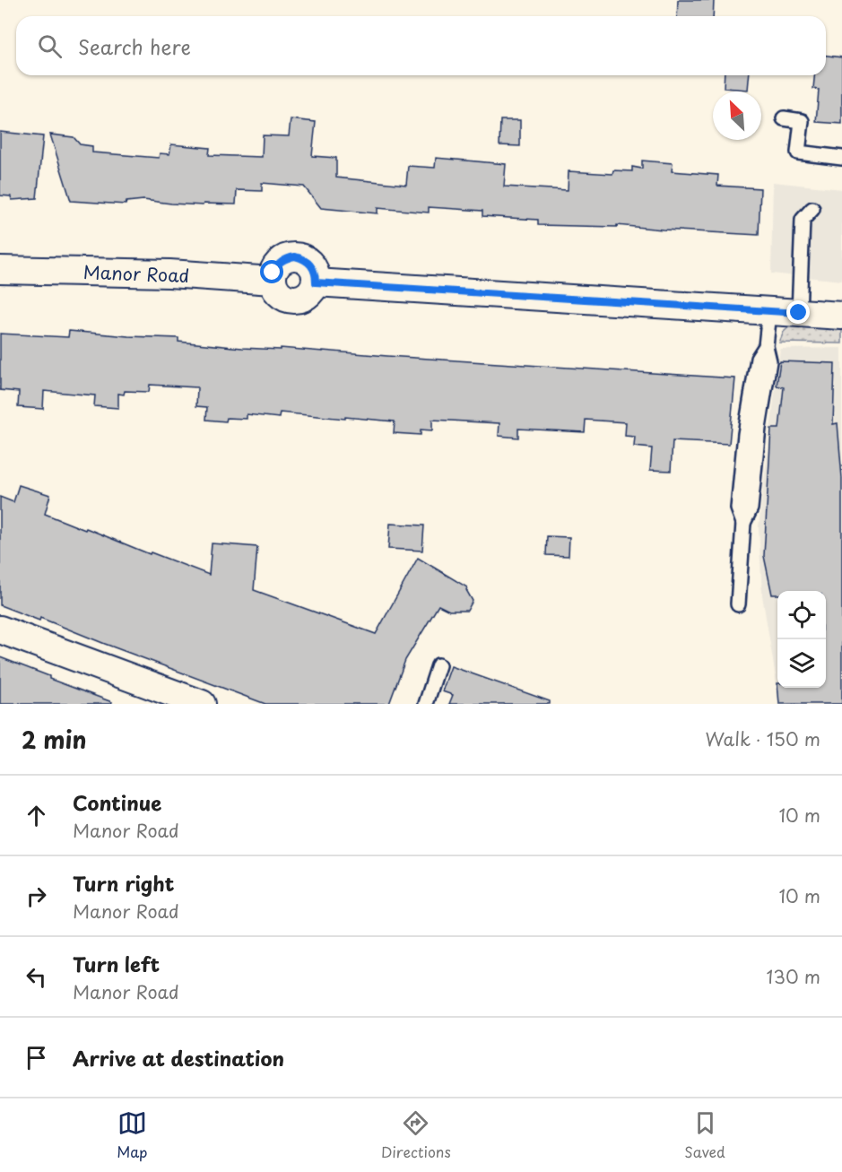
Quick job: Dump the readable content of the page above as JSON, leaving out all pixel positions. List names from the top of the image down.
{
  "streets": {
    "street": ["Manor Road"]
  },
  "north": "top left",
  "page": {
    "search": "Search here",
    "heading": ["2 min", "Walk · 150 m"],
    "list": [
      ["Continue", "Manor Road", "10 m"],
      ["Turn right", "Manor Road", "10 m"],
      ["Turn left", "Manor Road", "130 m"],
      "Arrive at destination"
    ],
    "nav": ["Map", "Directions", "Saved"]
  }
}
